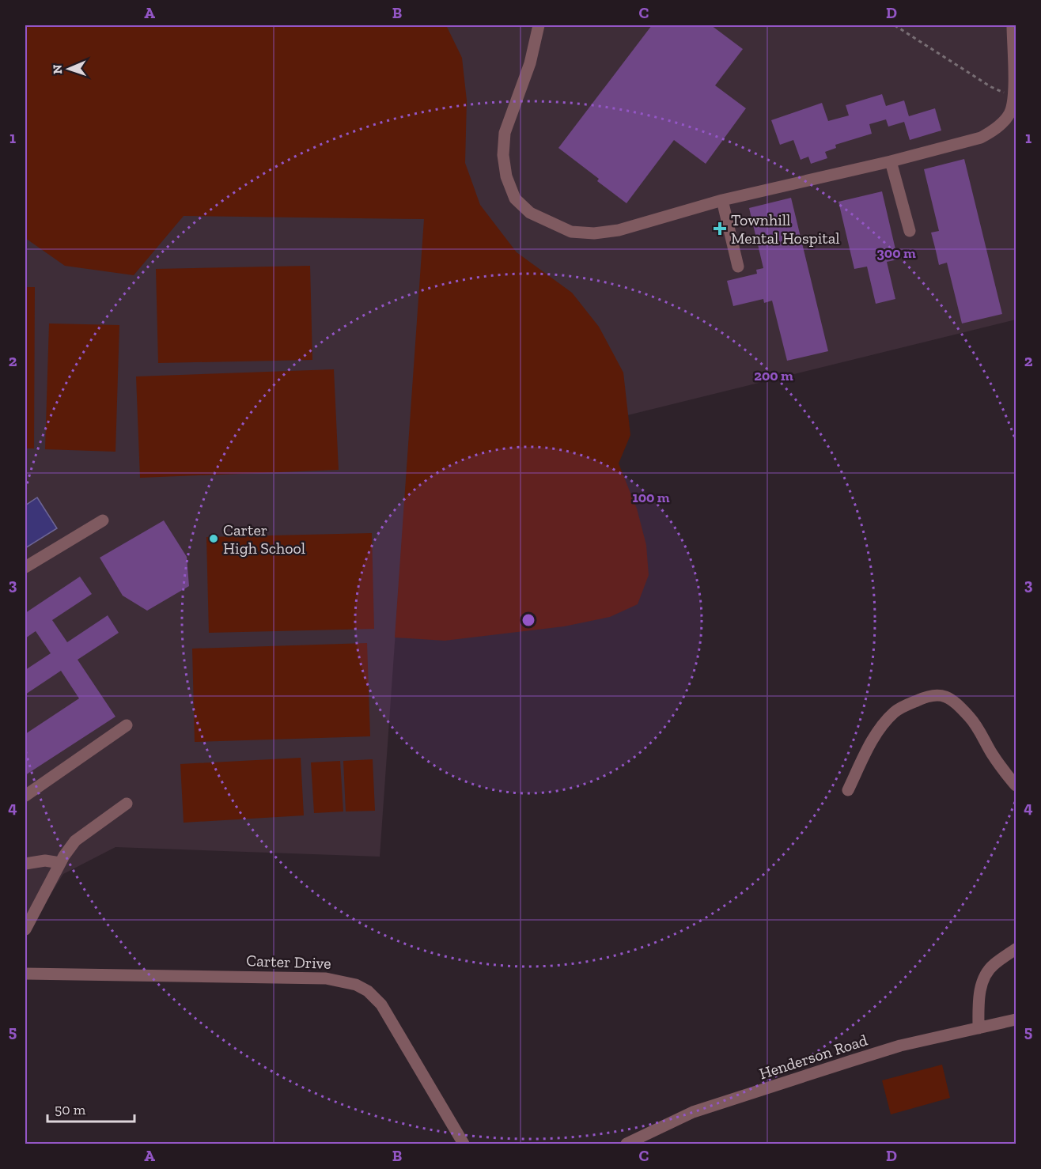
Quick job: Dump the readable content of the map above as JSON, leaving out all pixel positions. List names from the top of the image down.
{
  "streets": {
    "street": ["Carter Drive", "Henderson Road"]
  },
  "places": {
    "health": ["Townhill Mental Hospital"],
    "other": ["Carter High School"]
  },
  "scale_bar": "50 m",
  "north": "left",
  "grid": {
    "columns": [
      "A",
      "B",
      "C",
      "D"
    ],
    "rows": [
      "1",
      "2",
      "3",
      "4",
      "5"
    ]
  },
  "rings": ["300 m", "200 m", "100 m"]
}
